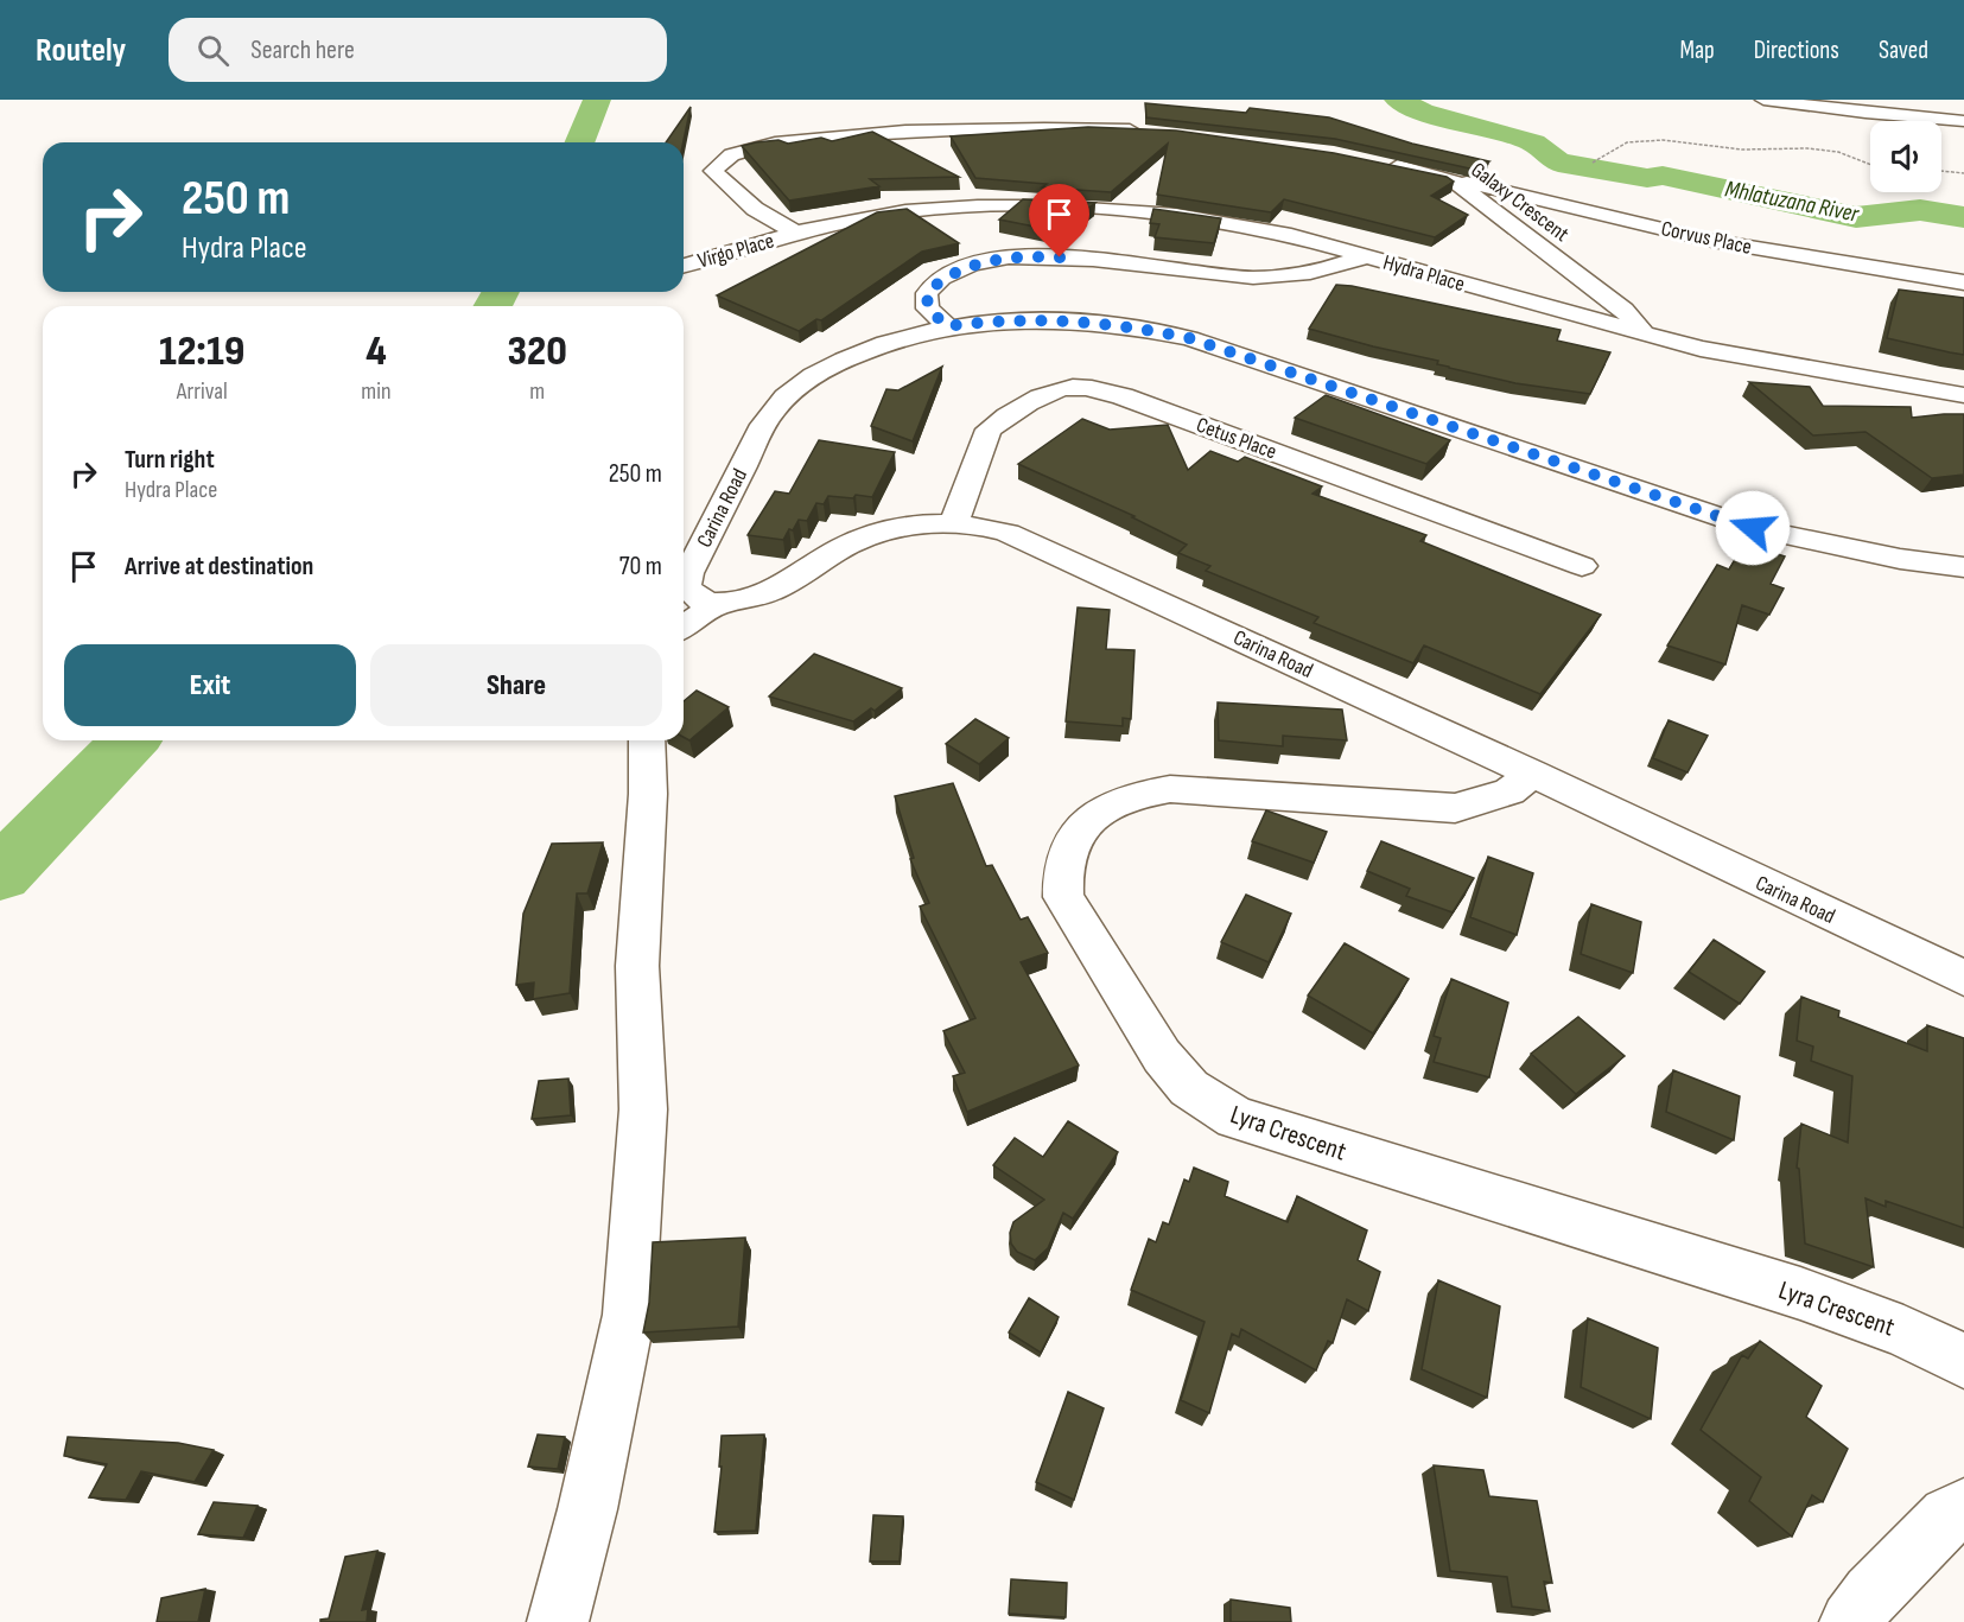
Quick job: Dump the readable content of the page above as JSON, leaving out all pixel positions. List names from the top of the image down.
{
  "streets": {
    "main road": [
      "Galaxy Crescent",
      "Corvus Place",
      "Virgo Place",
      "Hydra Place",
      "Cetus Place",
      "Carina Road",
      "Lyra Crescent"
    ]
  },
  "crossings": [
    ["Galaxy Crescent", "Corvus Place"],
    ["Galaxy Crescent", "Hydra Place"],
    ["Hydra Place", "Carina Road"],
    ["Cetus Place", "Carina Road"],
    ["Carina Road", "Lyra Crescent"]
  ],
  "water": ["Mhlatuzana River"],
  "page": {
    "header": "Routely",
    "search": "Search here",
    "nav": ["Map", "Directions", "Saved"],
    "turn": ["250 m", "Hydra Place"],
    "eta": [
      "12:19",
      "Arrival",
      "4",
      "min",
      "320",
      "m"
    ],
    "list": [
      {
        "name": "Turn right",
        "note": "Hydra Place",
        "value": "250 m"
      },
      {
        "name": "Arrive at destination",
        "value": "70 m"
      }
    ],
    "buttons": ["Exit", "Share"]
  }
}
